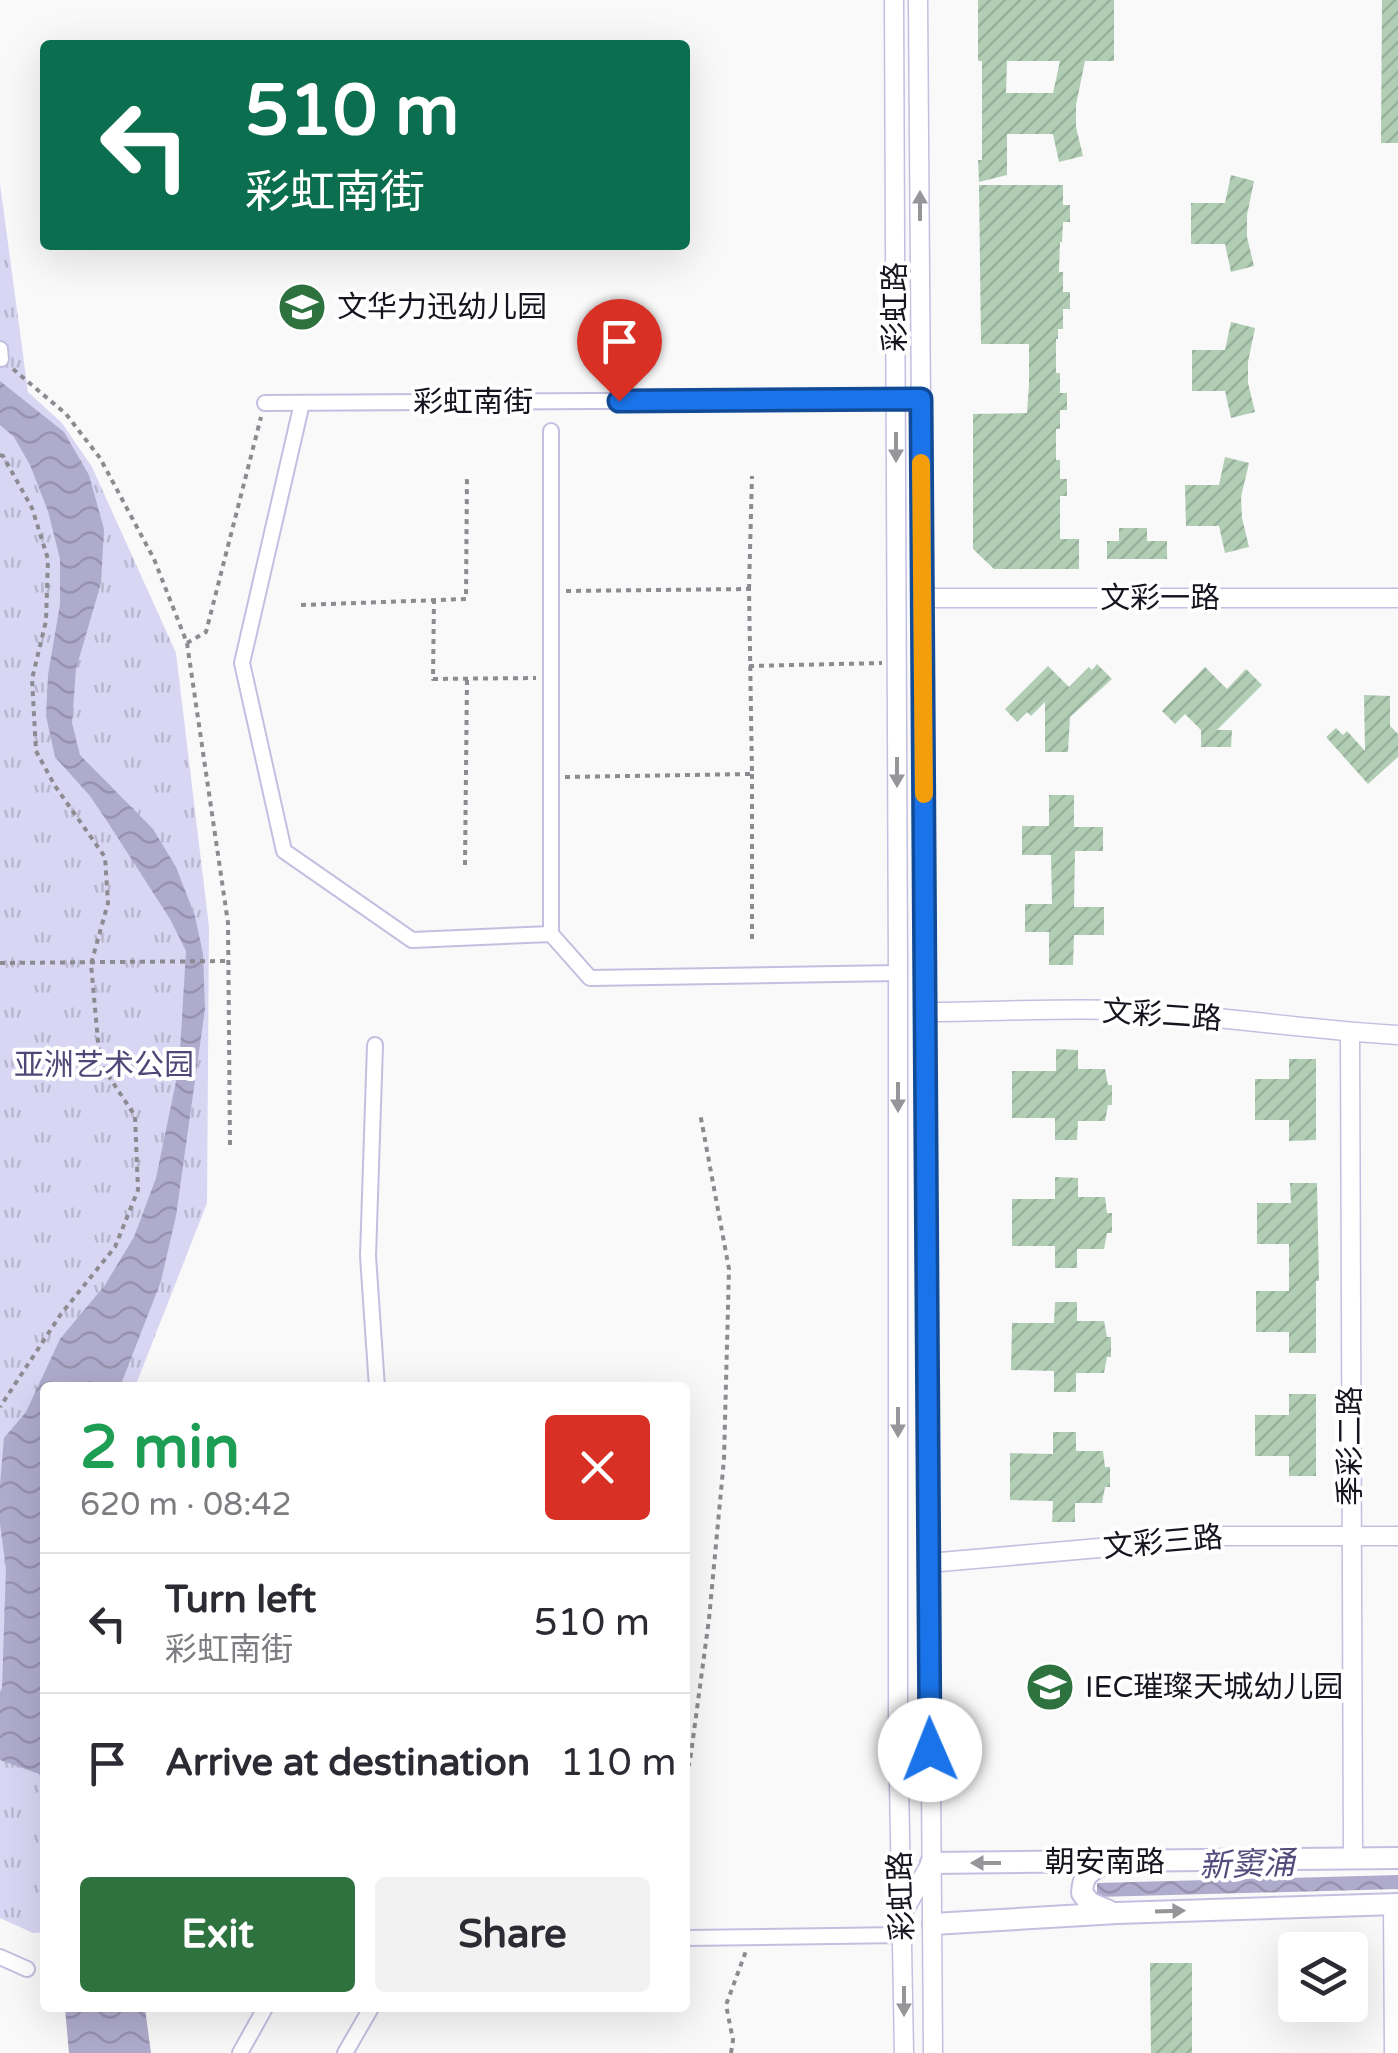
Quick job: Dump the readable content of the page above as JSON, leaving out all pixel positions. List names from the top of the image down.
{
  "streets": {
    "main road": ["朝安南路"],
    "street": [
      "彩虹路",
      "彩虹南街",
      "文彩一路",
      "文彩二路",
      "季彩二路",
      "文彩三路"
    ]
  },
  "crossings": [
    ["彩虹路", "彩虹南街"],
    ["彩虹路", "文彩一路"],
    ["彩虹路", "文彩二路"],
    ["彩虹路", "文彩三路"],
    ["彩虹路", "朝安南路"],
    ["文彩二路", "季彩二路"],
    ["季彩二路", "文彩三路"],
    ["季彩二路", "朝安南路"]
  ],
  "water": ["新窦涌"],
  "parks": ["亚洲艺术公园"],
  "places": {
    "school or university": ["文华力迅幼儿园", "IEC璀璨天城幼儿园"]
  },
  "page": {
    "turn": ["510 m", "彩虹南街"],
    "heading": ["2 min", "620 m · 08:42"],
    "list": [
      {
        "name": "Turn left",
        "note": "彩虹南街",
        "value": "510 m"
      },
      {
        "name": "Arrive at destination",
        "value": "110 m"
      }
    ],
    "buttons": ["Exit", "Share"]
  }
}
